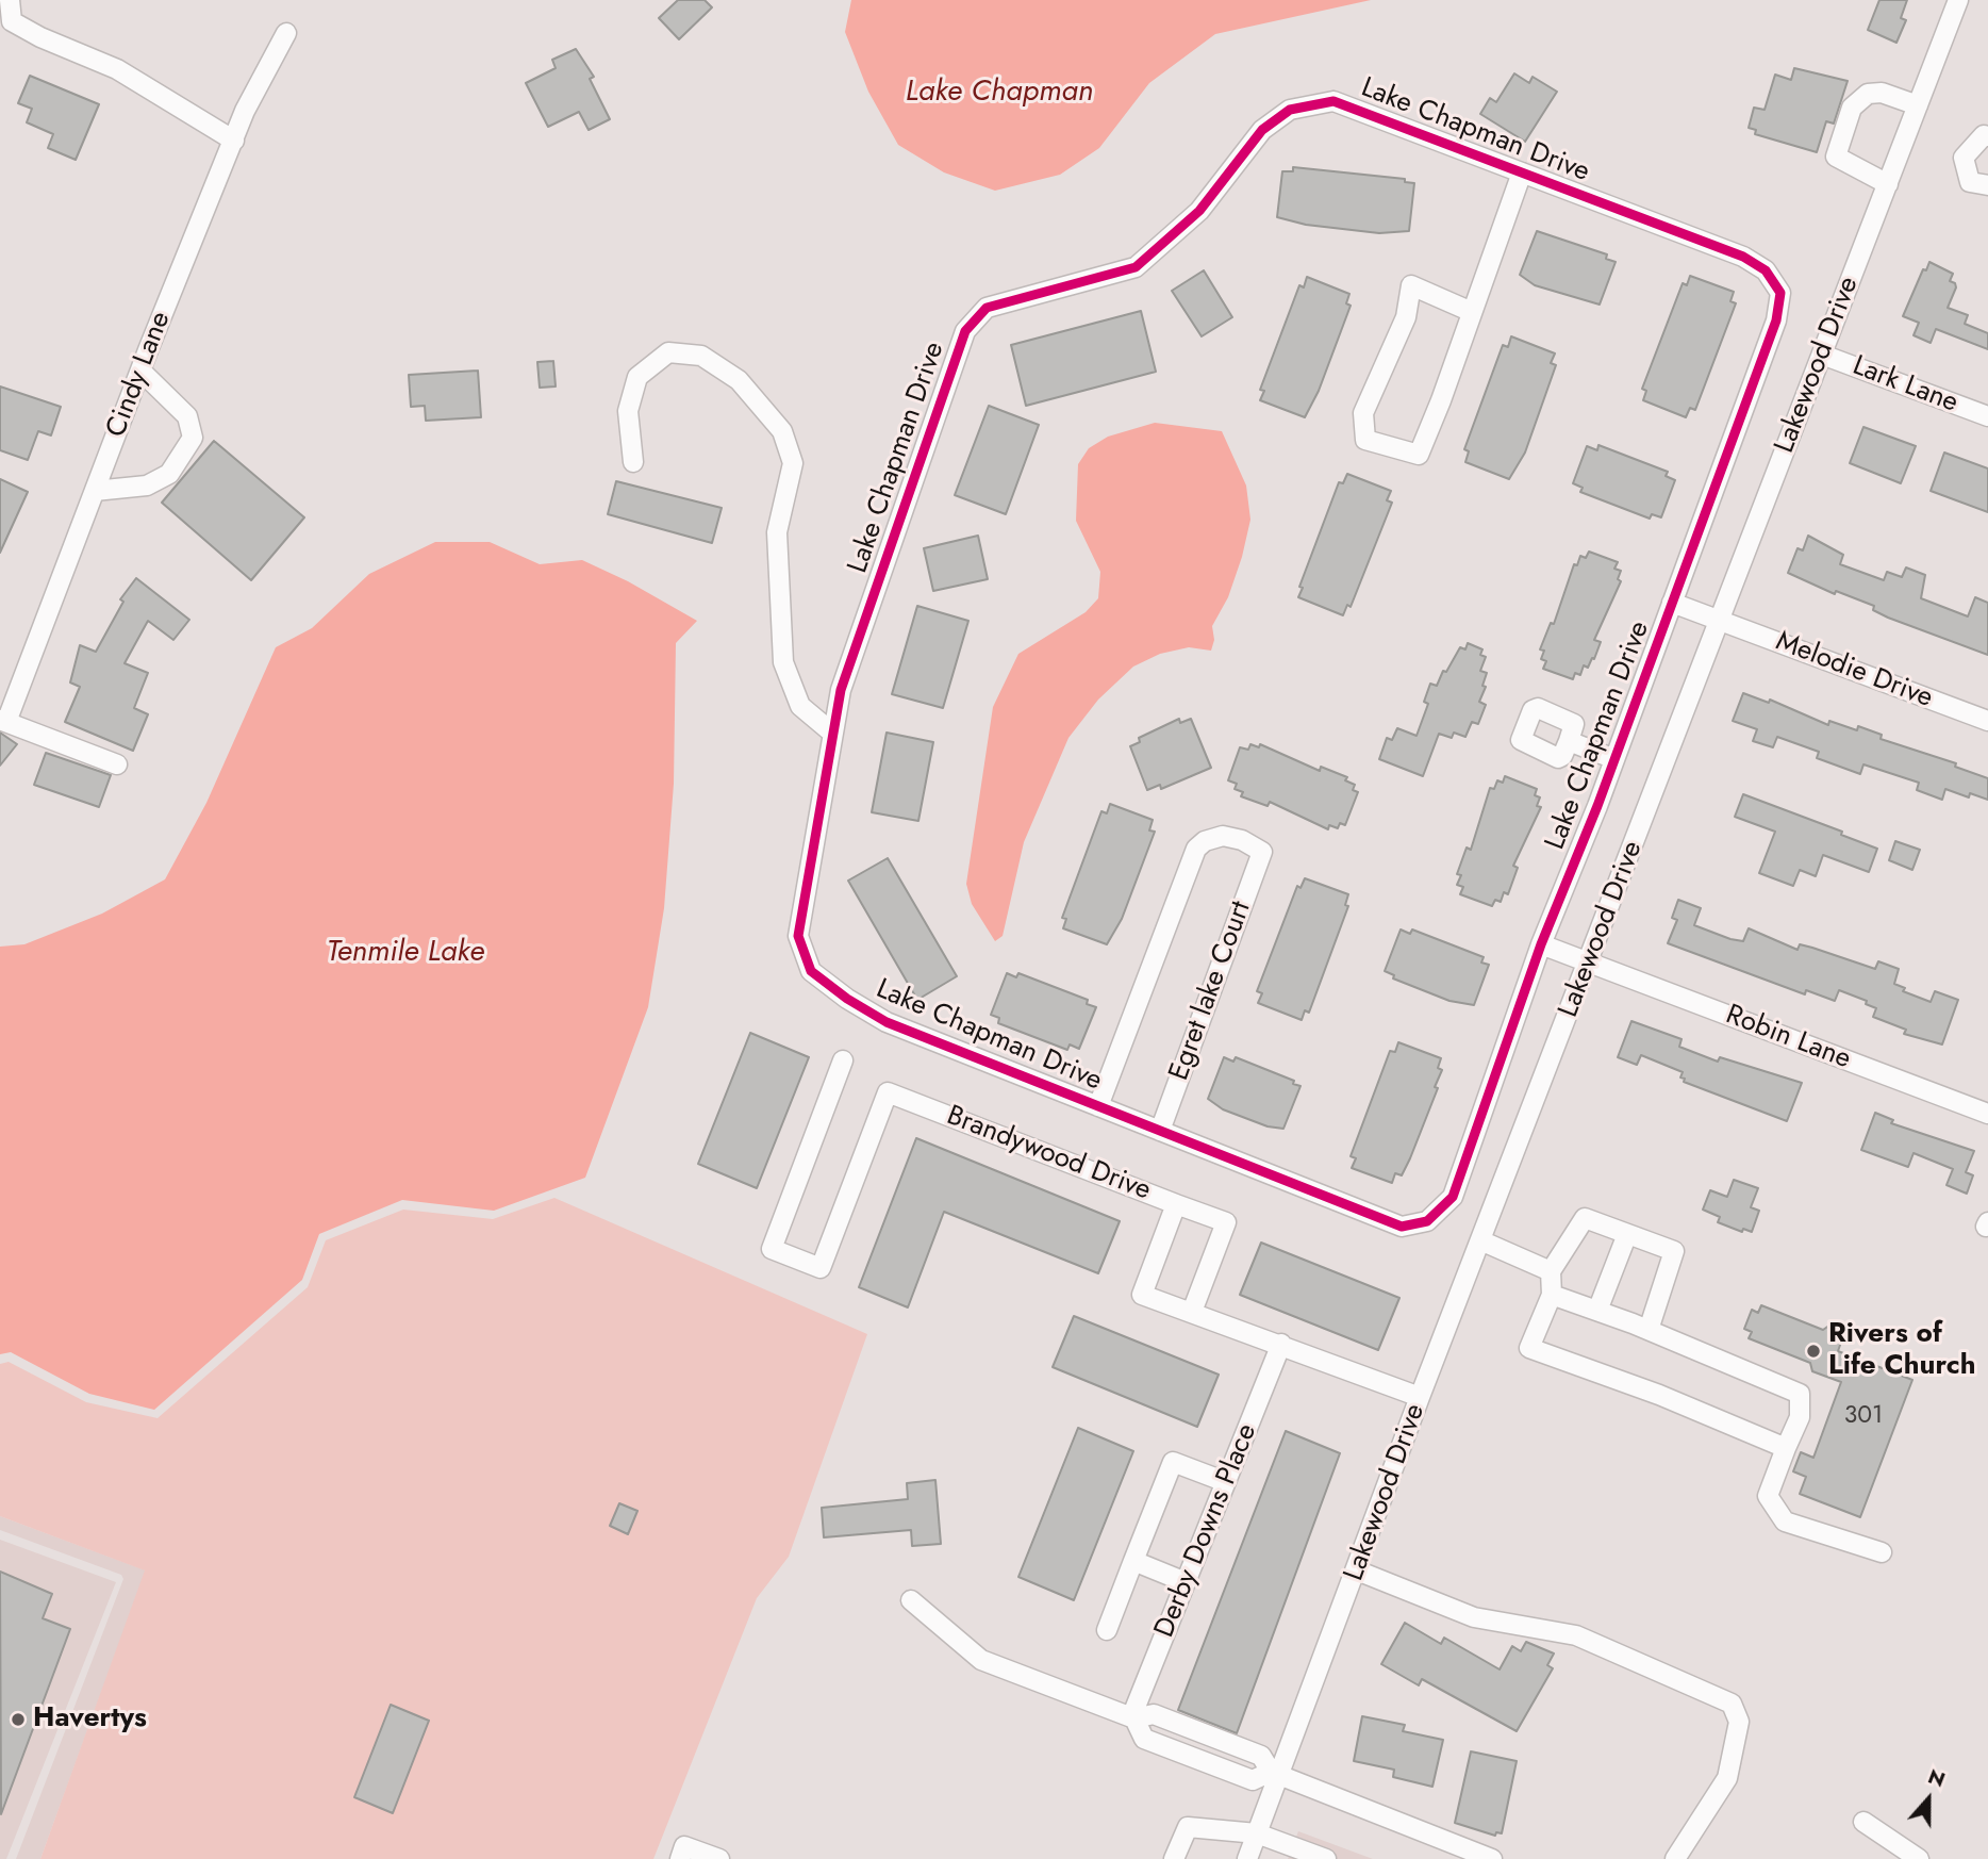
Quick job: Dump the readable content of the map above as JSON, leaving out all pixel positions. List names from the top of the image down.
{
  "streets": {
    "street": [
      "Lake Chapman Drive",
      "Lakewood Drive",
      "Cindy Lane",
      "Lark Lane",
      "Melodie Drive",
      "Egret lake Court",
      "Robin Lane",
      "Brandywood Drive",
      "Derby Downs Place"
    ]
  },
  "crossings": [
    ["Lake Chapman Drive", "Melodie Drive"],
    ["Lake Chapman Drive", "Egret lake Court"],
    ["Lake Chapman Drive", "Robin Lane"],
    ["Lakewood Drive", "Lark Lane"],
    ["Lakewood Drive", "Melodie Drive"],
    ["Lakewood Drive", "Robin Lane"],
    ["Lakewood Drive", "Brandywood Drive"],
    ["Brandywood Drive", "Derby Downs Place"]
  ],
  "water": ["Lake Chapman", "Tenmile Lake"],
  "places": ["Rivers of Life Church", "Havertys"],
  "house_numbers": ["301"],
  "north": "top"
}
